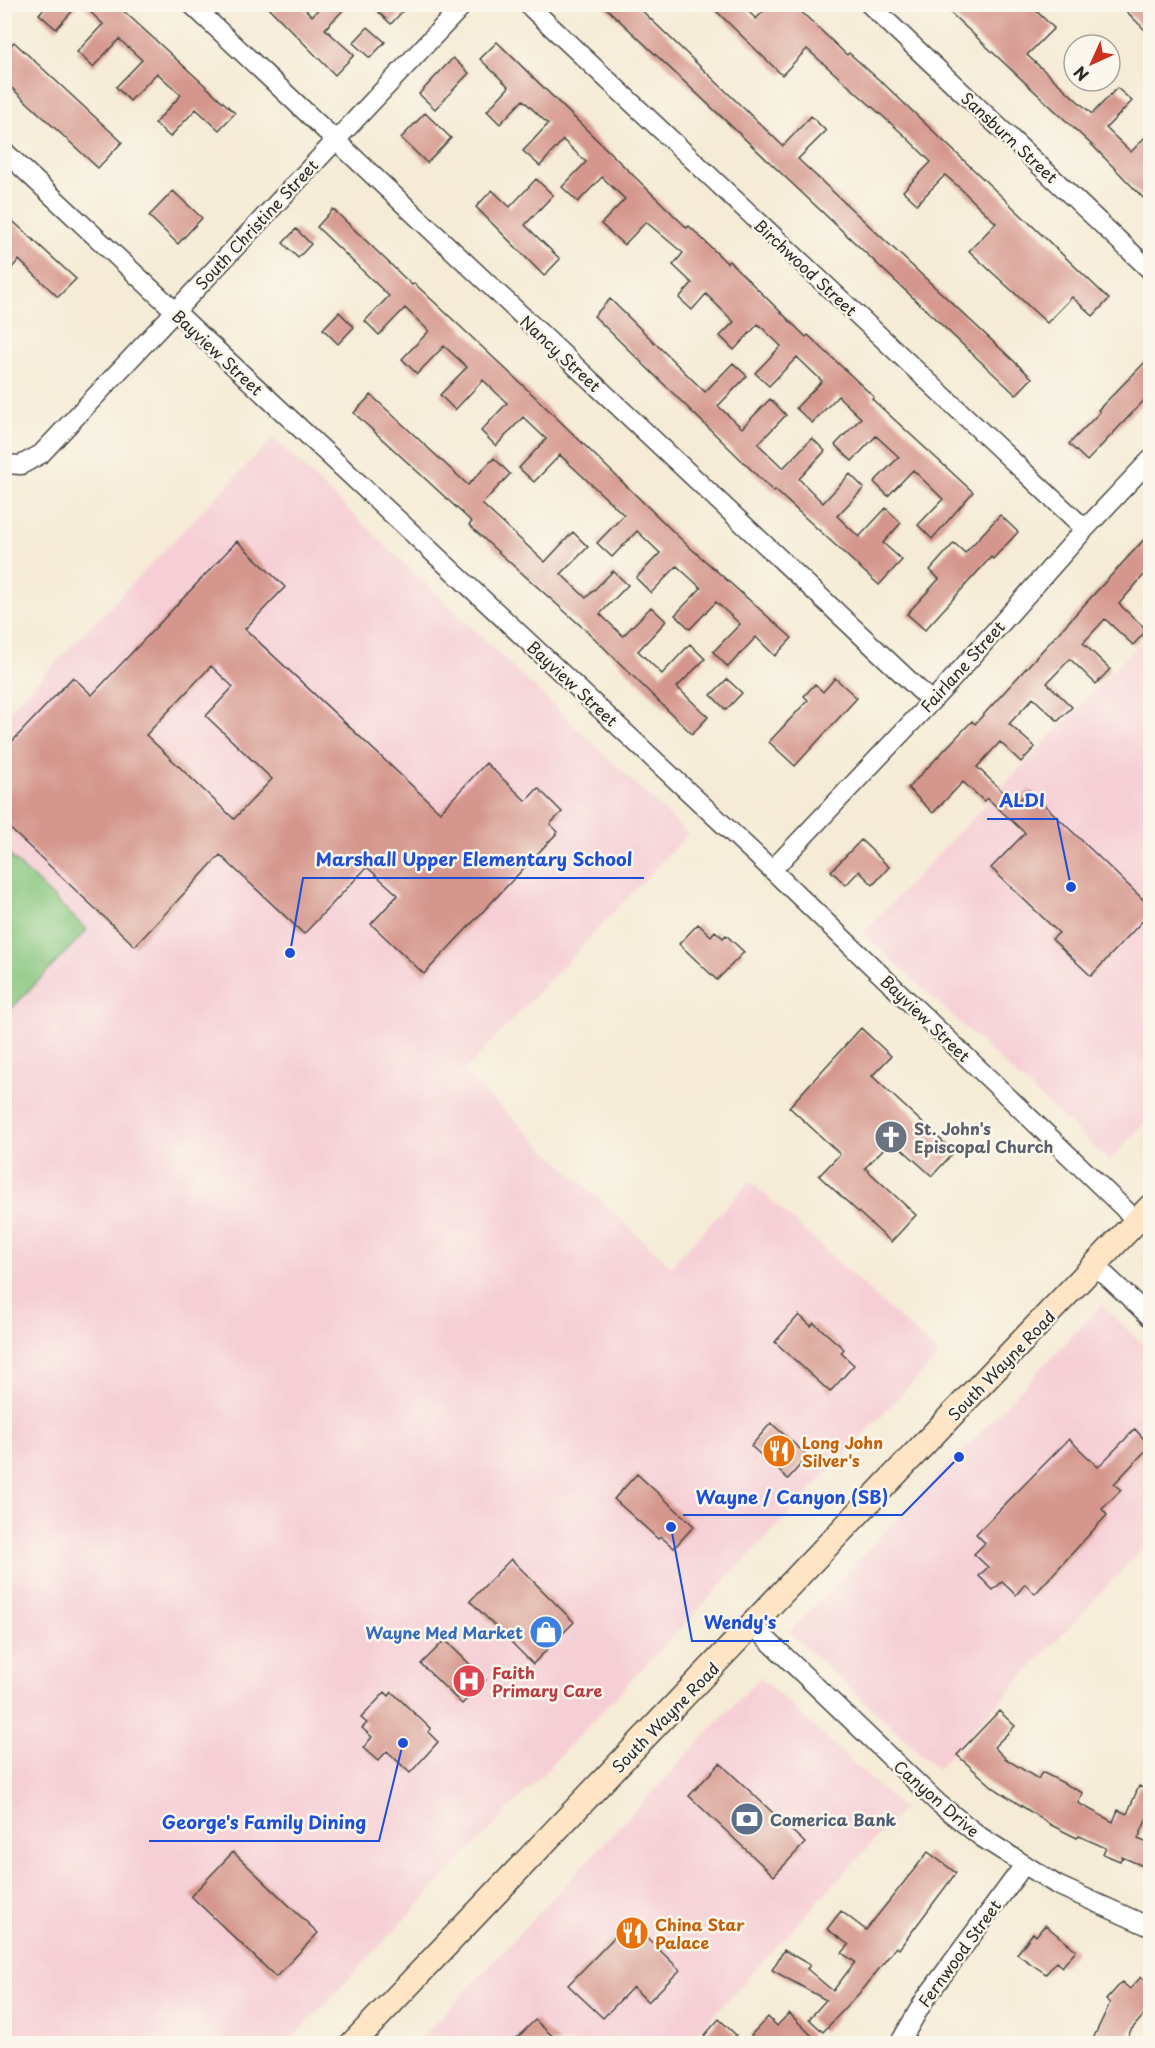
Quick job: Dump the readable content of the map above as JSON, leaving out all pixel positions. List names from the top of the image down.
{
  "streets": {
    "main road": ["South Wayne Road"],
    "street": [
      "Sansburn Street",
      "South Christine Street",
      "Birchwood Street",
      "Bayview Street",
      "Nancy Street",
      "Fairlane Street",
      "Canyon Drive",
      "Fernwood Street"
    ]
  },
  "crossings": [
    ["South Christine Street", "Bayview Street"],
    ["South Christine Street", "Nancy Street"],
    ["Birchwood Street", "Fairlane Street"],
    ["Bayview Street", "Fairlane Street"],
    ["Bayview Street", "South Wayne Road"],
    ["Nancy Street", "Fairlane Street"],
    ["South Wayne Road", "Canyon Drive"],
    ["Canyon Drive", "Fernwood Street"]
  ],
  "places": {
    "other": [
      "ALDI",
      "Marshall Upper Elementary School",
      "Wayne / Canyon (SB)",
      "Wendy's",
      "George's Family Dining"
    ],
    "church": ["St. John's Episcopal Church"],
    "restaurant": ["Long John Silver's", "China Star Palace"],
    "shop": ["Wayne Med Market"],
    "hospital": ["Faith Primary Care"],
    "bank": ["Comerica Bank"]
  },
  "north": "bottom left"
}
